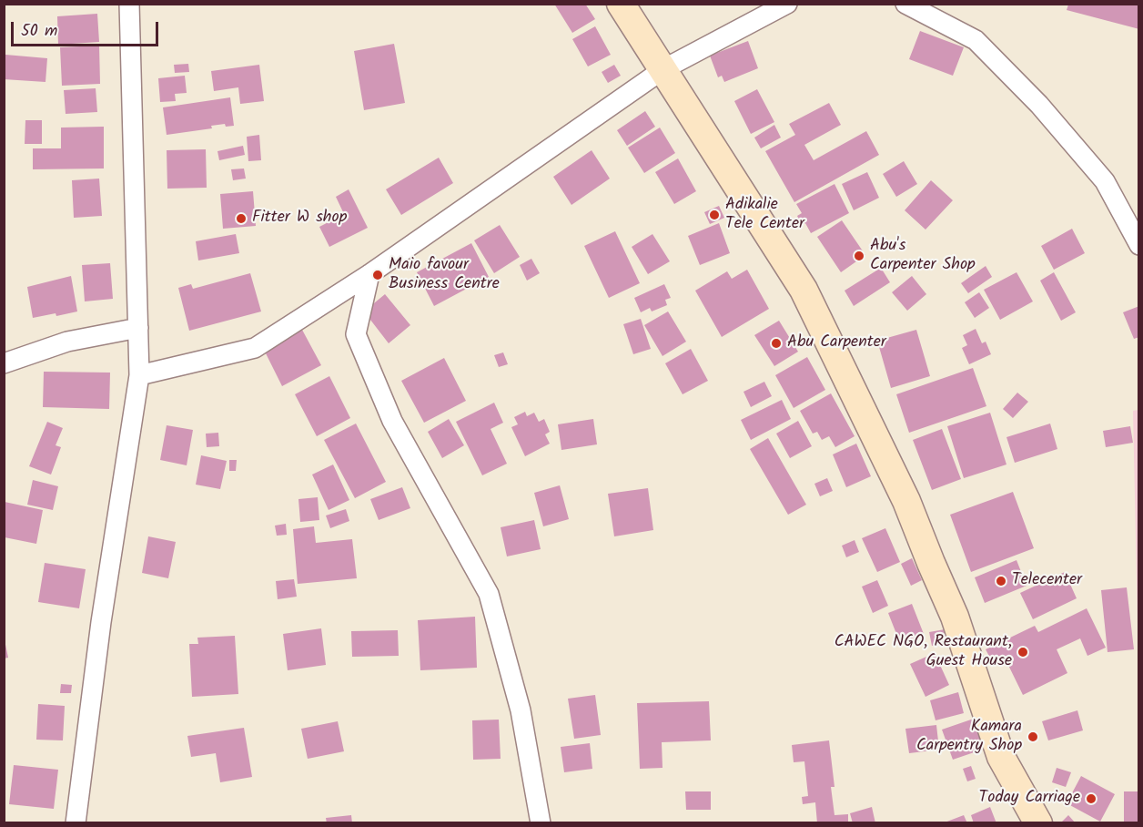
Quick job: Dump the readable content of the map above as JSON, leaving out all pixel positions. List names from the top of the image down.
{
  "places": [
    "Adikalie Tele Center",
    "Fitter W shop",
    "Abu's Carpenter Shop",
    "Maio favour Business Centre",
    "Abu Carpenter",
    "Telecenter",
    "CAWEC NGO, Restaurant, Guest House",
    "Kamara Carpentry Shop",
    "Today Carriage"
  ],
  "scale_bar": "50 m"
}
